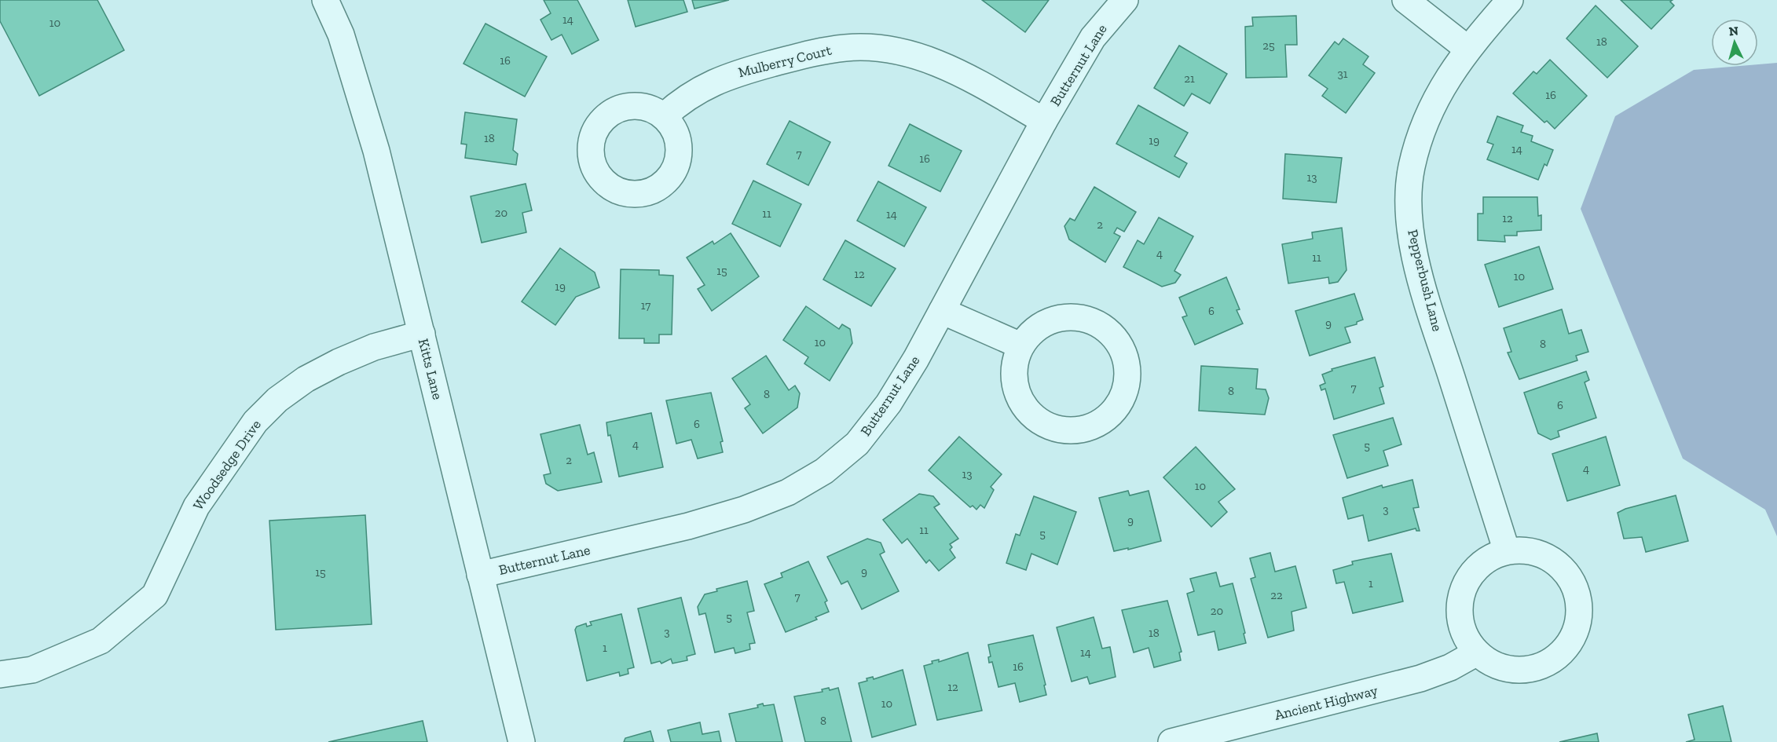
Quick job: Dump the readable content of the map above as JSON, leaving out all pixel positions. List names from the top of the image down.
{
  "streets": {
    "street": [
      "Mulberry Court",
      "Butternut Lane",
      "Pepperbush Lane",
      "Kitts Lane",
      "Woodsedge Drive",
      "Ancient Highway"
    ]
  },
  "crossings": [
    ["Mulberry Court", "Butternut Lane"],
    ["Butternut Lane", "Kitts Lane"],
    ["Pepperbush Lane", "Ancient Highway"],
    ["Kitts Lane", "Woodsedge Drive"]
  ],
  "house_numbers": [
    "14",
    "10",
    "18",
    "25",
    "16",
    "31",
    "21",
    "16",
    "18",
    "19",
    "14",
    "7",
    "16",
    "13",
    "20",
    "11",
    "14",
    "12",
    "2",
    "4",
    "11",
    "15",
    "12",
    "10",
    "19",
    "17",
    "6",
    "9",
    "10",
    "8",
    "7",
    "8",
    "8",
    "6",
    "6",
    "4",
    "5",
    "2",
    "4",
    "13",
    "10",
    "3",
    "9",
    "11",
    "5",
    "9",
    "15",
    "1",
    "22",
    "7",
    "20",
    "5",
    "3",
    "18",
    "1",
    "14",
    "16",
    "12",
    "10",
    "8"
  ],
  "north": "top"
}
